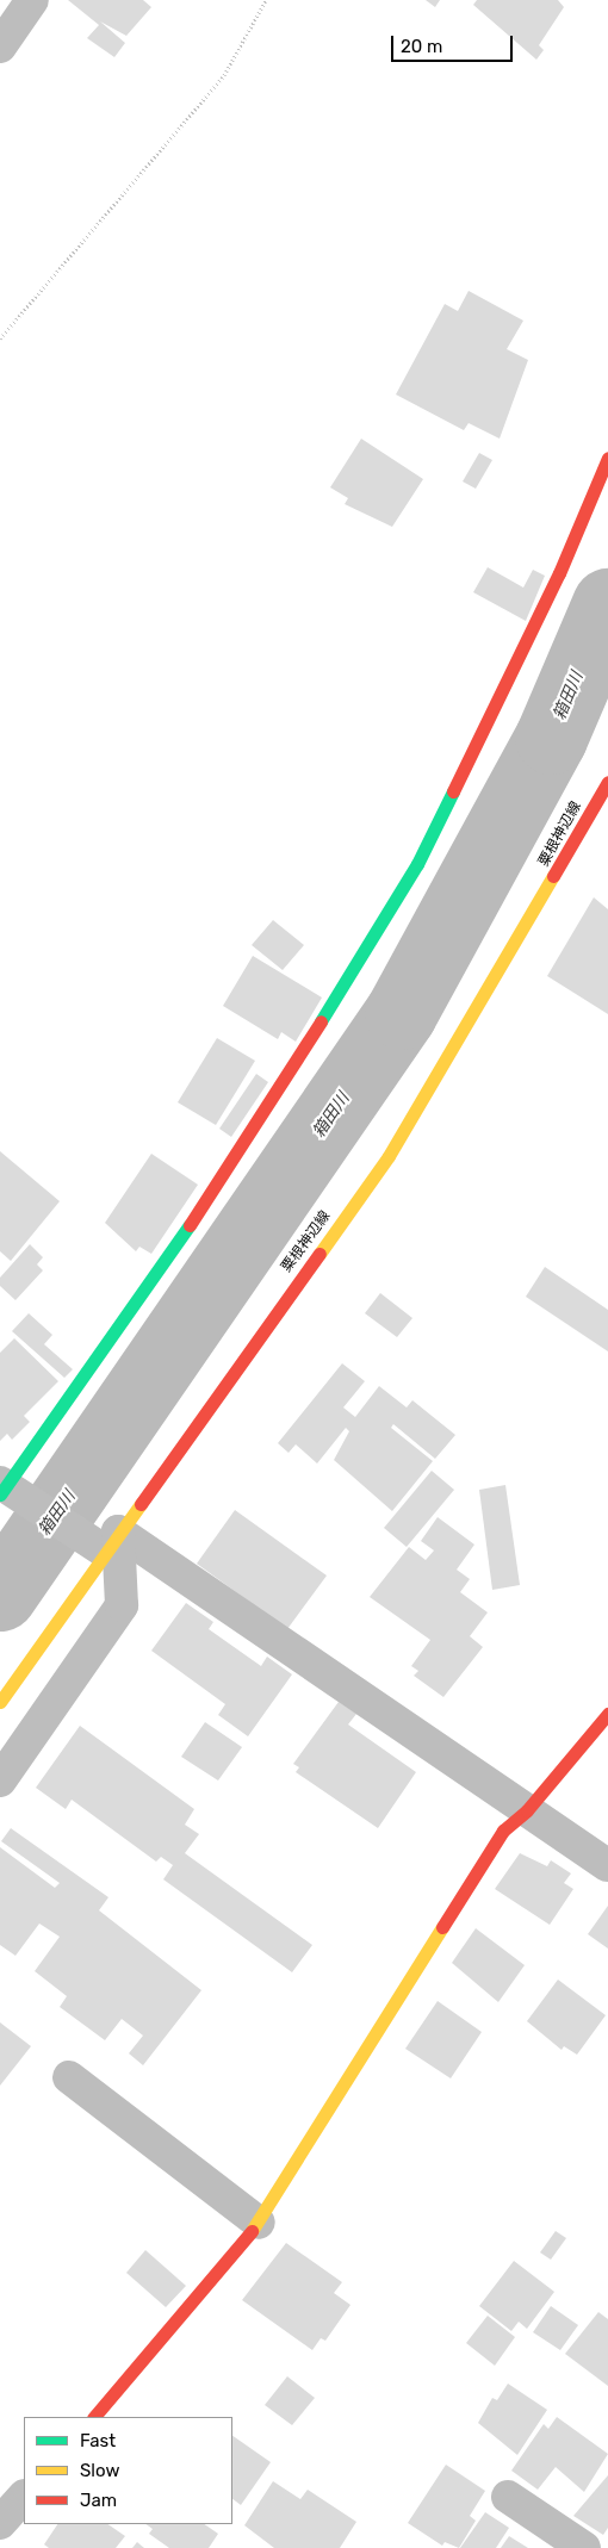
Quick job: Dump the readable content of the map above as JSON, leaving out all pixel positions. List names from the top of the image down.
{
  "streets": {
    "street": ["粟根神辺線"]
  },
  "water": ["箱田川"],
  "legend": ["Fast", "Slow", "Jam"],
  "scale_bar": "20 m"
}
